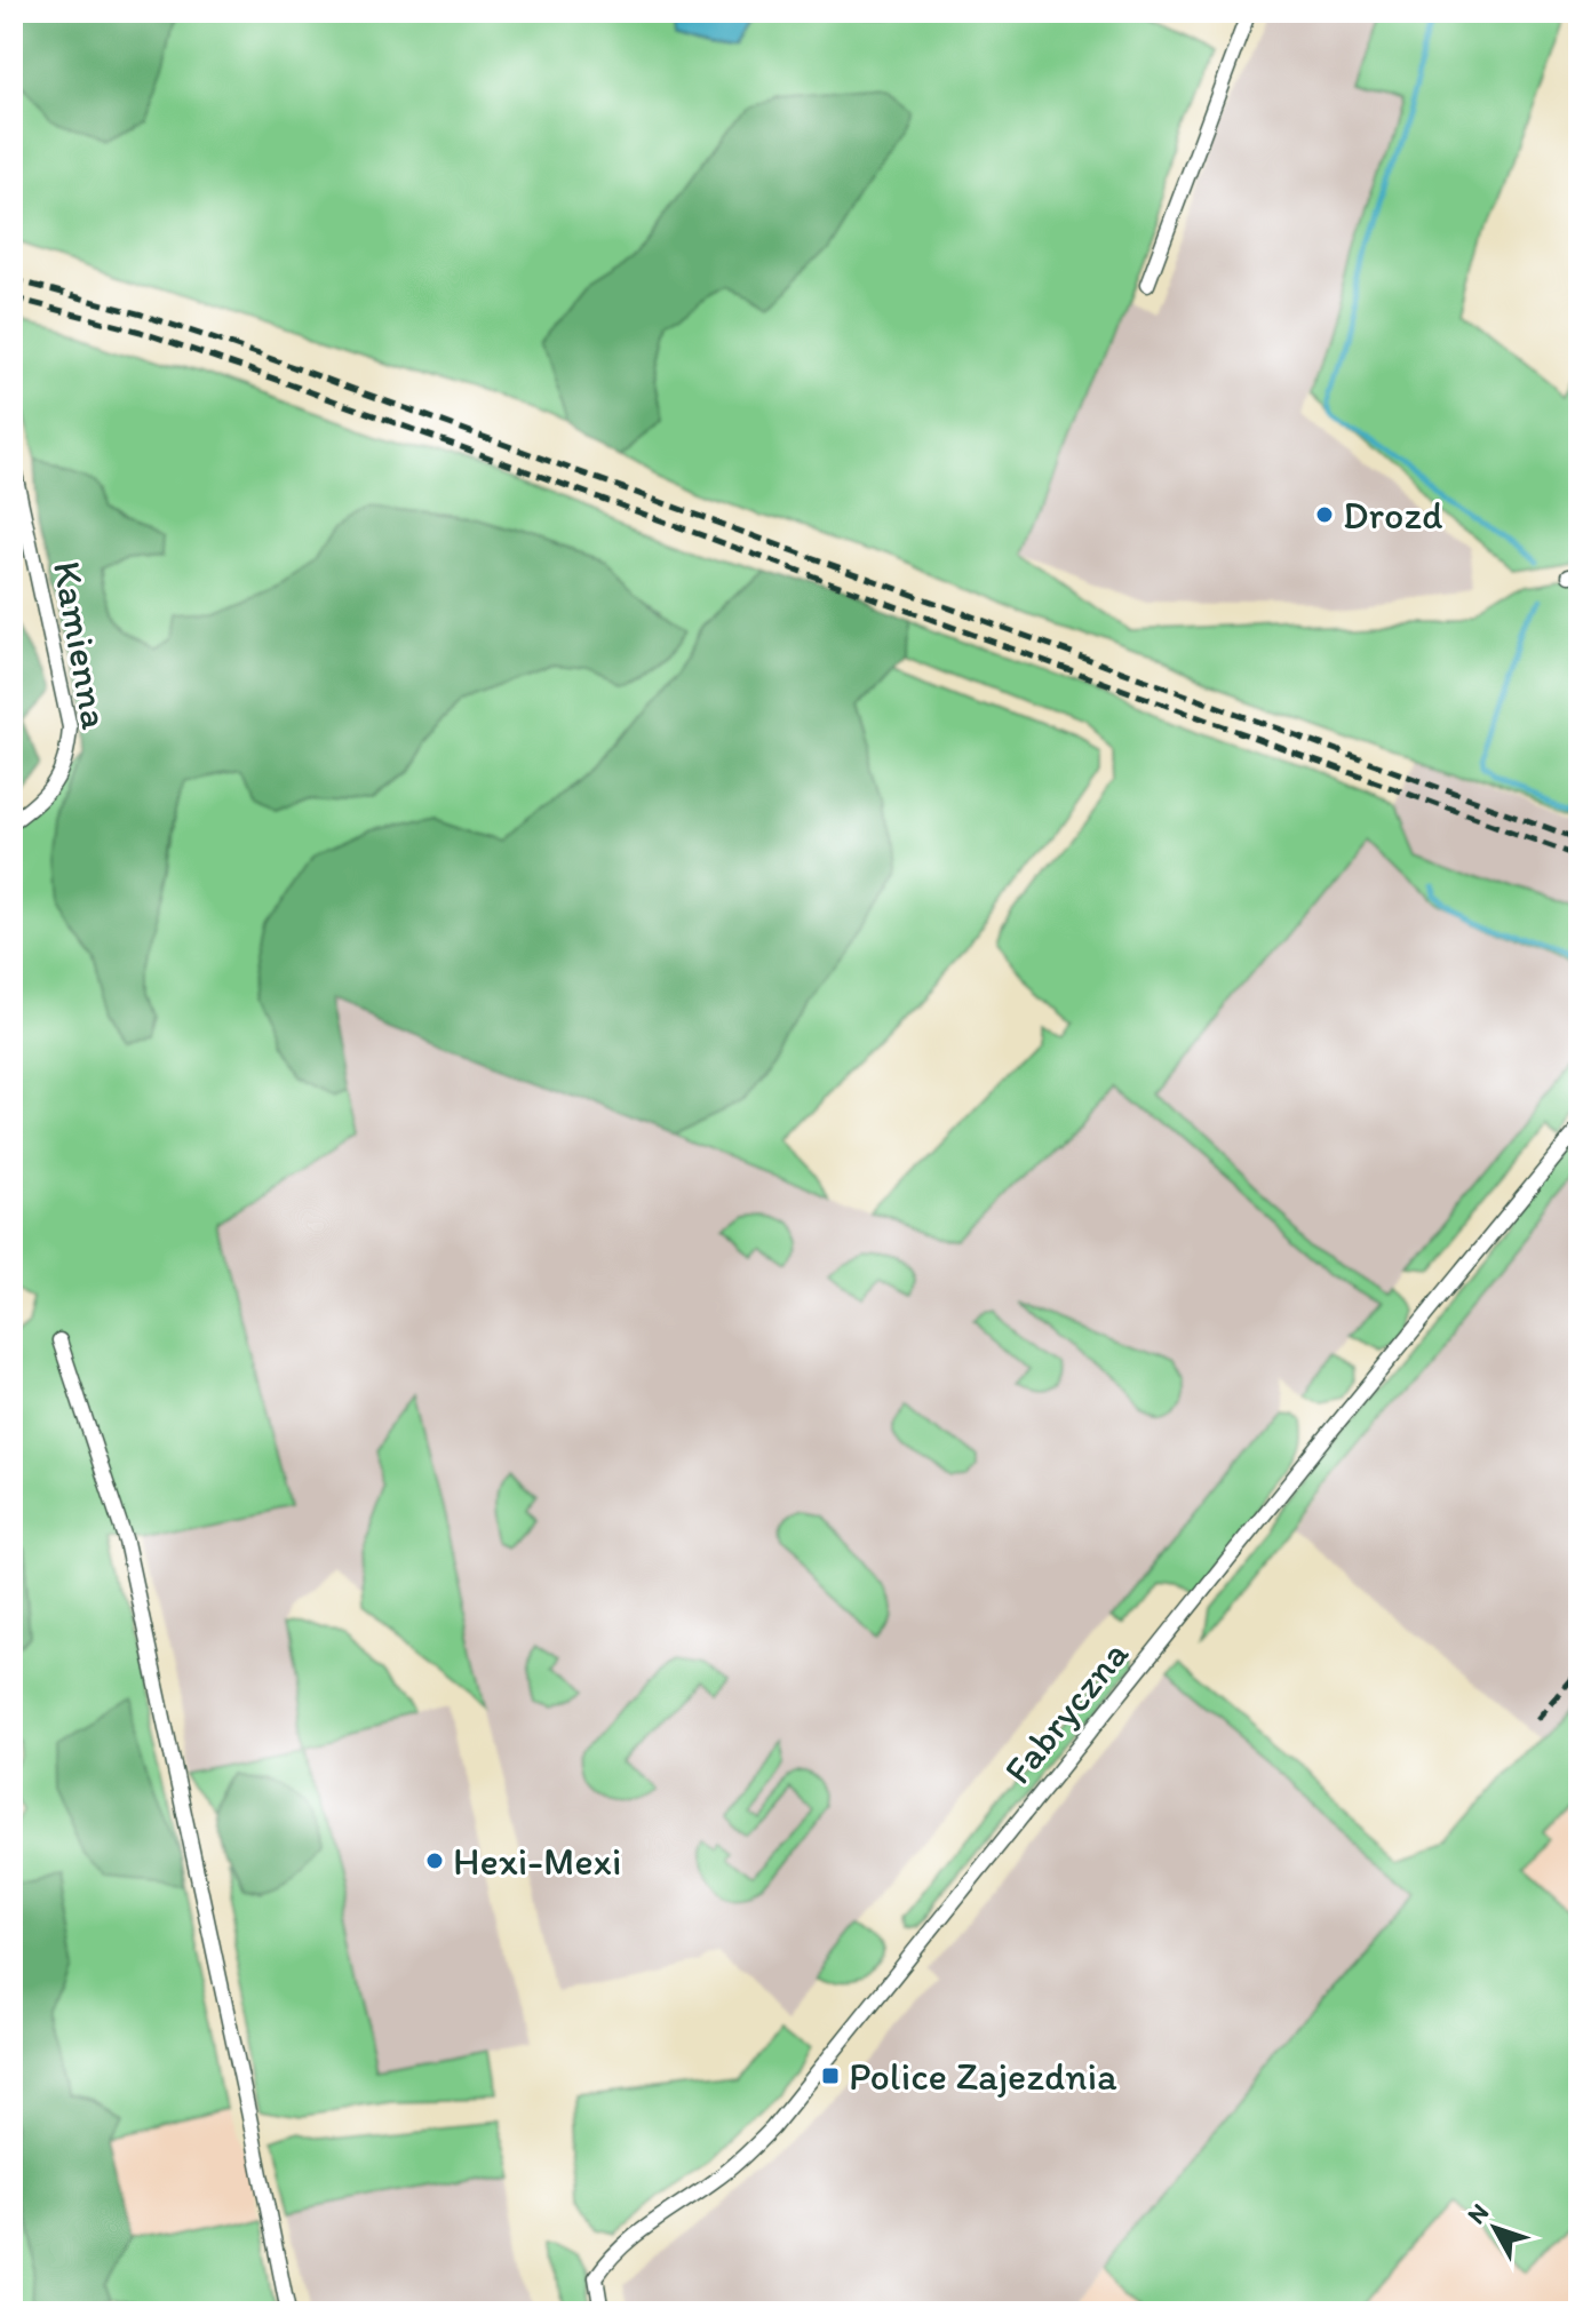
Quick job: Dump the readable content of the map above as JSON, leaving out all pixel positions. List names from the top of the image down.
{
  "streets": {
    "street": ["Kamienna", "Fabryczna"]
  },
  "places": {
    "other": ["Drozd", "Hexi-Mexi"],
    "transit": ["Police Zajezdnia"]
  },
  "north": "top left"
}
